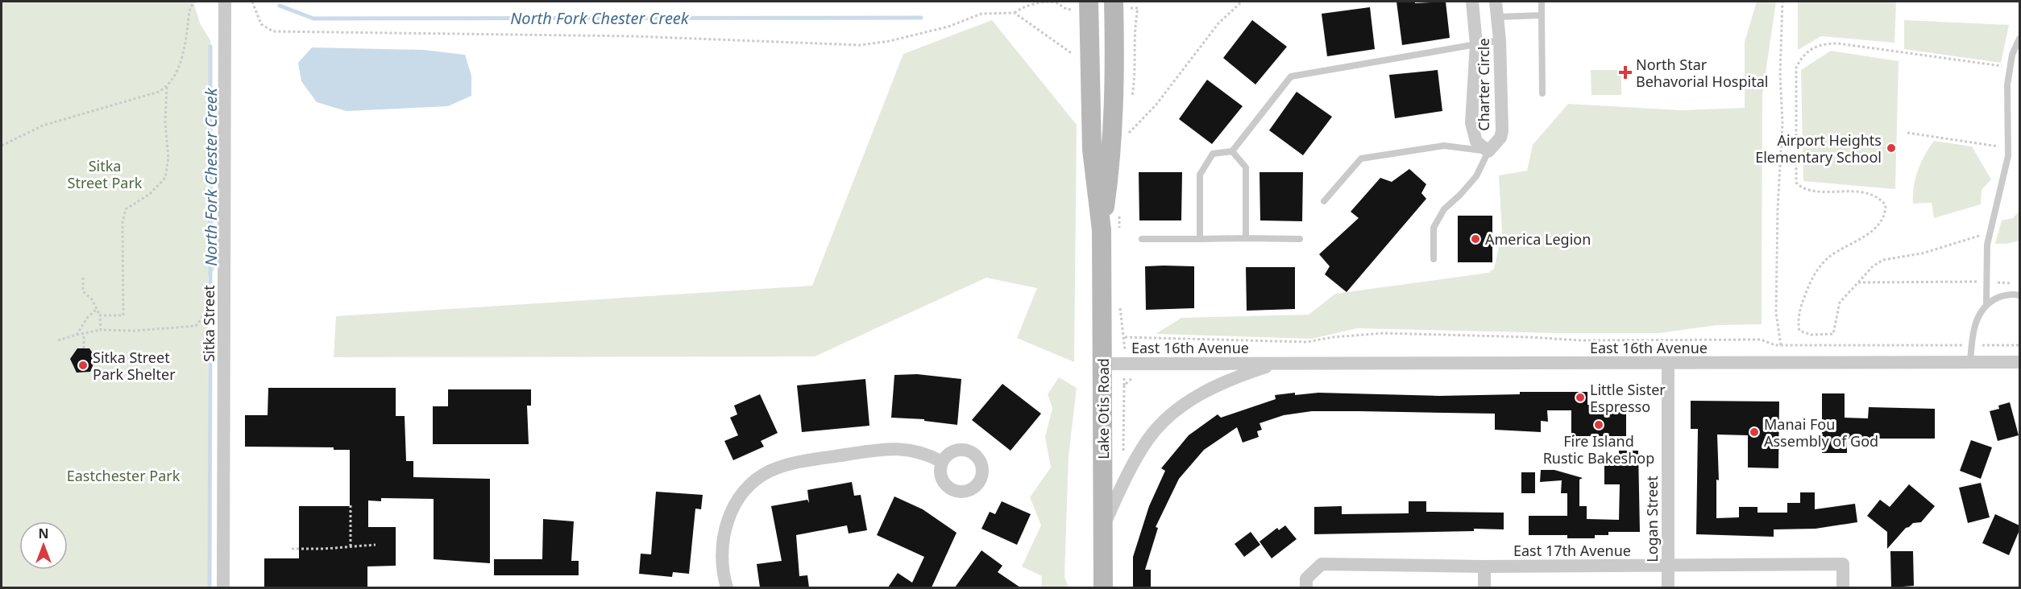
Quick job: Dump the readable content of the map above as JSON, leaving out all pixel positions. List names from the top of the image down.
{
  "streets": {
    "main road": ["Lake Otis Road"],
    "street": [
      "Charter Circle",
      "Sitka Street",
      "East 16th Avenue",
      "Logan Street",
      "East 17th Avenue"
    ]
  },
  "crossings": [
    ["East 16th Avenue", "Lake Otis Road"],
    ["East 16th Avenue", "Logan Street"],
    ["Logan Street", "East 17th Avenue"]
  ],
  "water": ["North Fork Chester Creek"],
  "parks": ["Sitka Street Park", "Eastchester Park"],
  "places": {
    "health": ["North Star Behavorial Hospital"],
    "other": [
      "Airport Heights Elementary School",
      "America Legion",
      "Sitka Street Park Shelter",
      "Little Sister Espresso",
      "Fire Island Rustic Bakeshop",
      "Manai Fou Assembly of God"
    ]
  },
  "north": "top"
}
